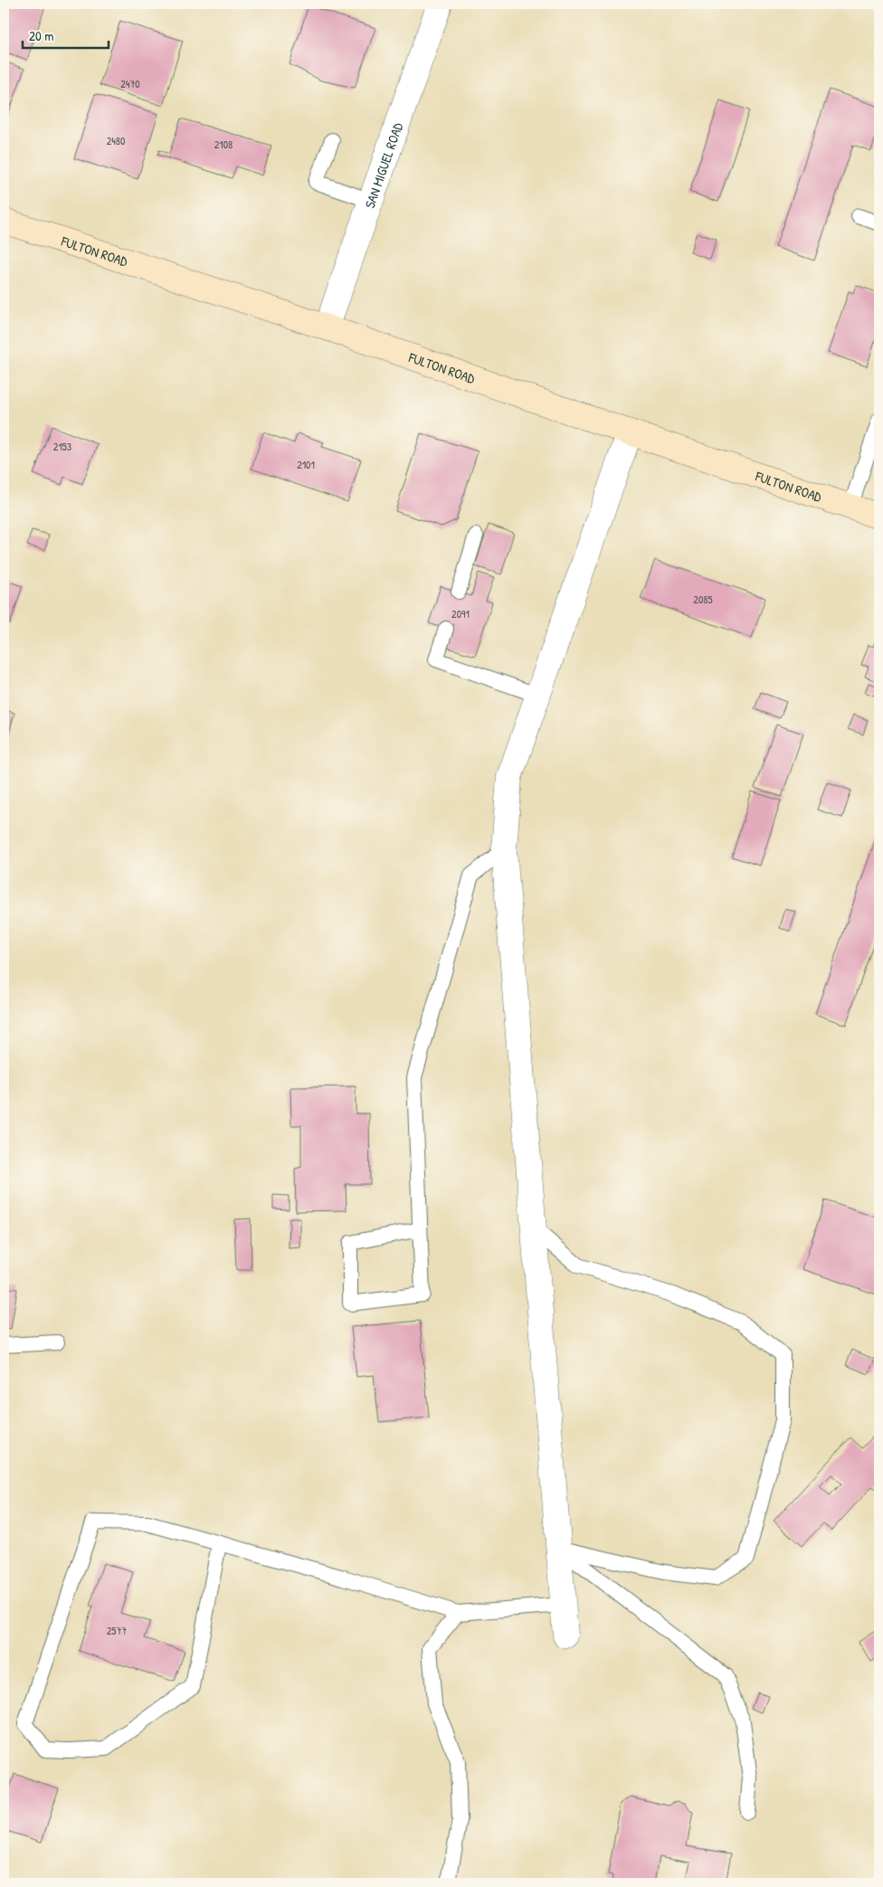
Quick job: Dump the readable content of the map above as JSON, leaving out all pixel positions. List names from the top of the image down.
{
  "streets": {
    "main road": ["FULTON ROAD"],
    "street": ["SAN MIGUEL ROAD"]
  },
  "crossings": [
    ["SAN MIGUEL ROAD", "FULTON ROAD"]
  ],
  "house_numbers": [
    "2470",
    "2480",
    "2108",
    "2153",
    "2101",
    "2085",
    "2091",
    "2577"
  ],
  "scale_bar": "20 m"
}
